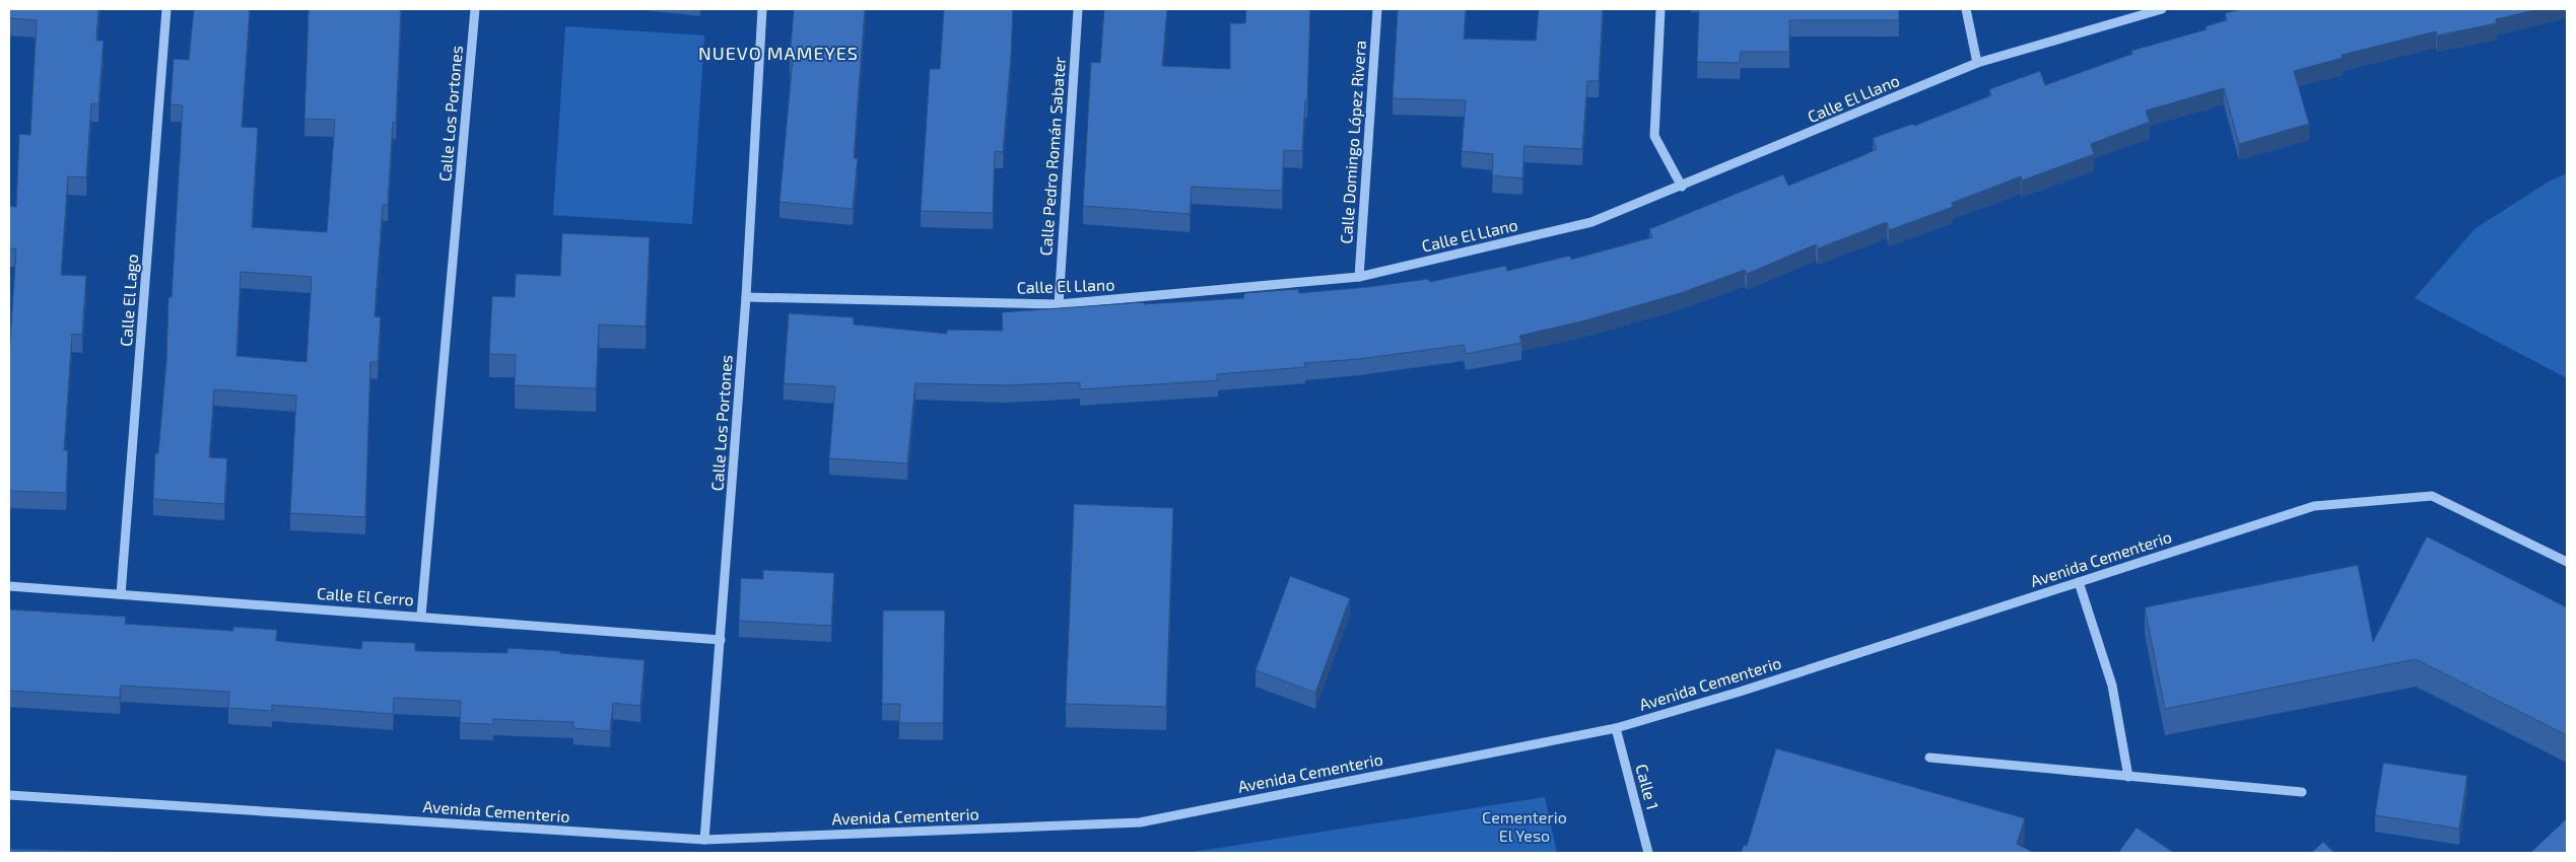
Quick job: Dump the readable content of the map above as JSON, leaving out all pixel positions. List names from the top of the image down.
{
  "streets": {
    "street": [
      "Calle El Llano",
      "Calle Los Portones",
      "Calle Domingo López Rivera",
      "Calle Pedro Román Sabater",
      "Calle El Lago",
      "Avenida Cementerio",
      "Calle El Cerro",
      "Calle 1"
    ]
  },
  "crossings": [
    ["Calle El Llano", "Calle Los Portones"],
    ["Calle El Llano", "Calle Domingo López Rivera"],
    ["Calle El Llano", "Calle Pedro Román Sabater"],
    ["Calle Los Portones", "Avenida Cementerio"],
    ["Calle Los Portones", "Calle El Cerro"],
    ["Calle El Lago", "Calle El Cerro"],
    ["Avenida Cementerio", "Calle 1"]
  ],
  "districts": ["NUEVO MAMEYES"],
  "parks": ["Cementerio El Yeso"]
}
